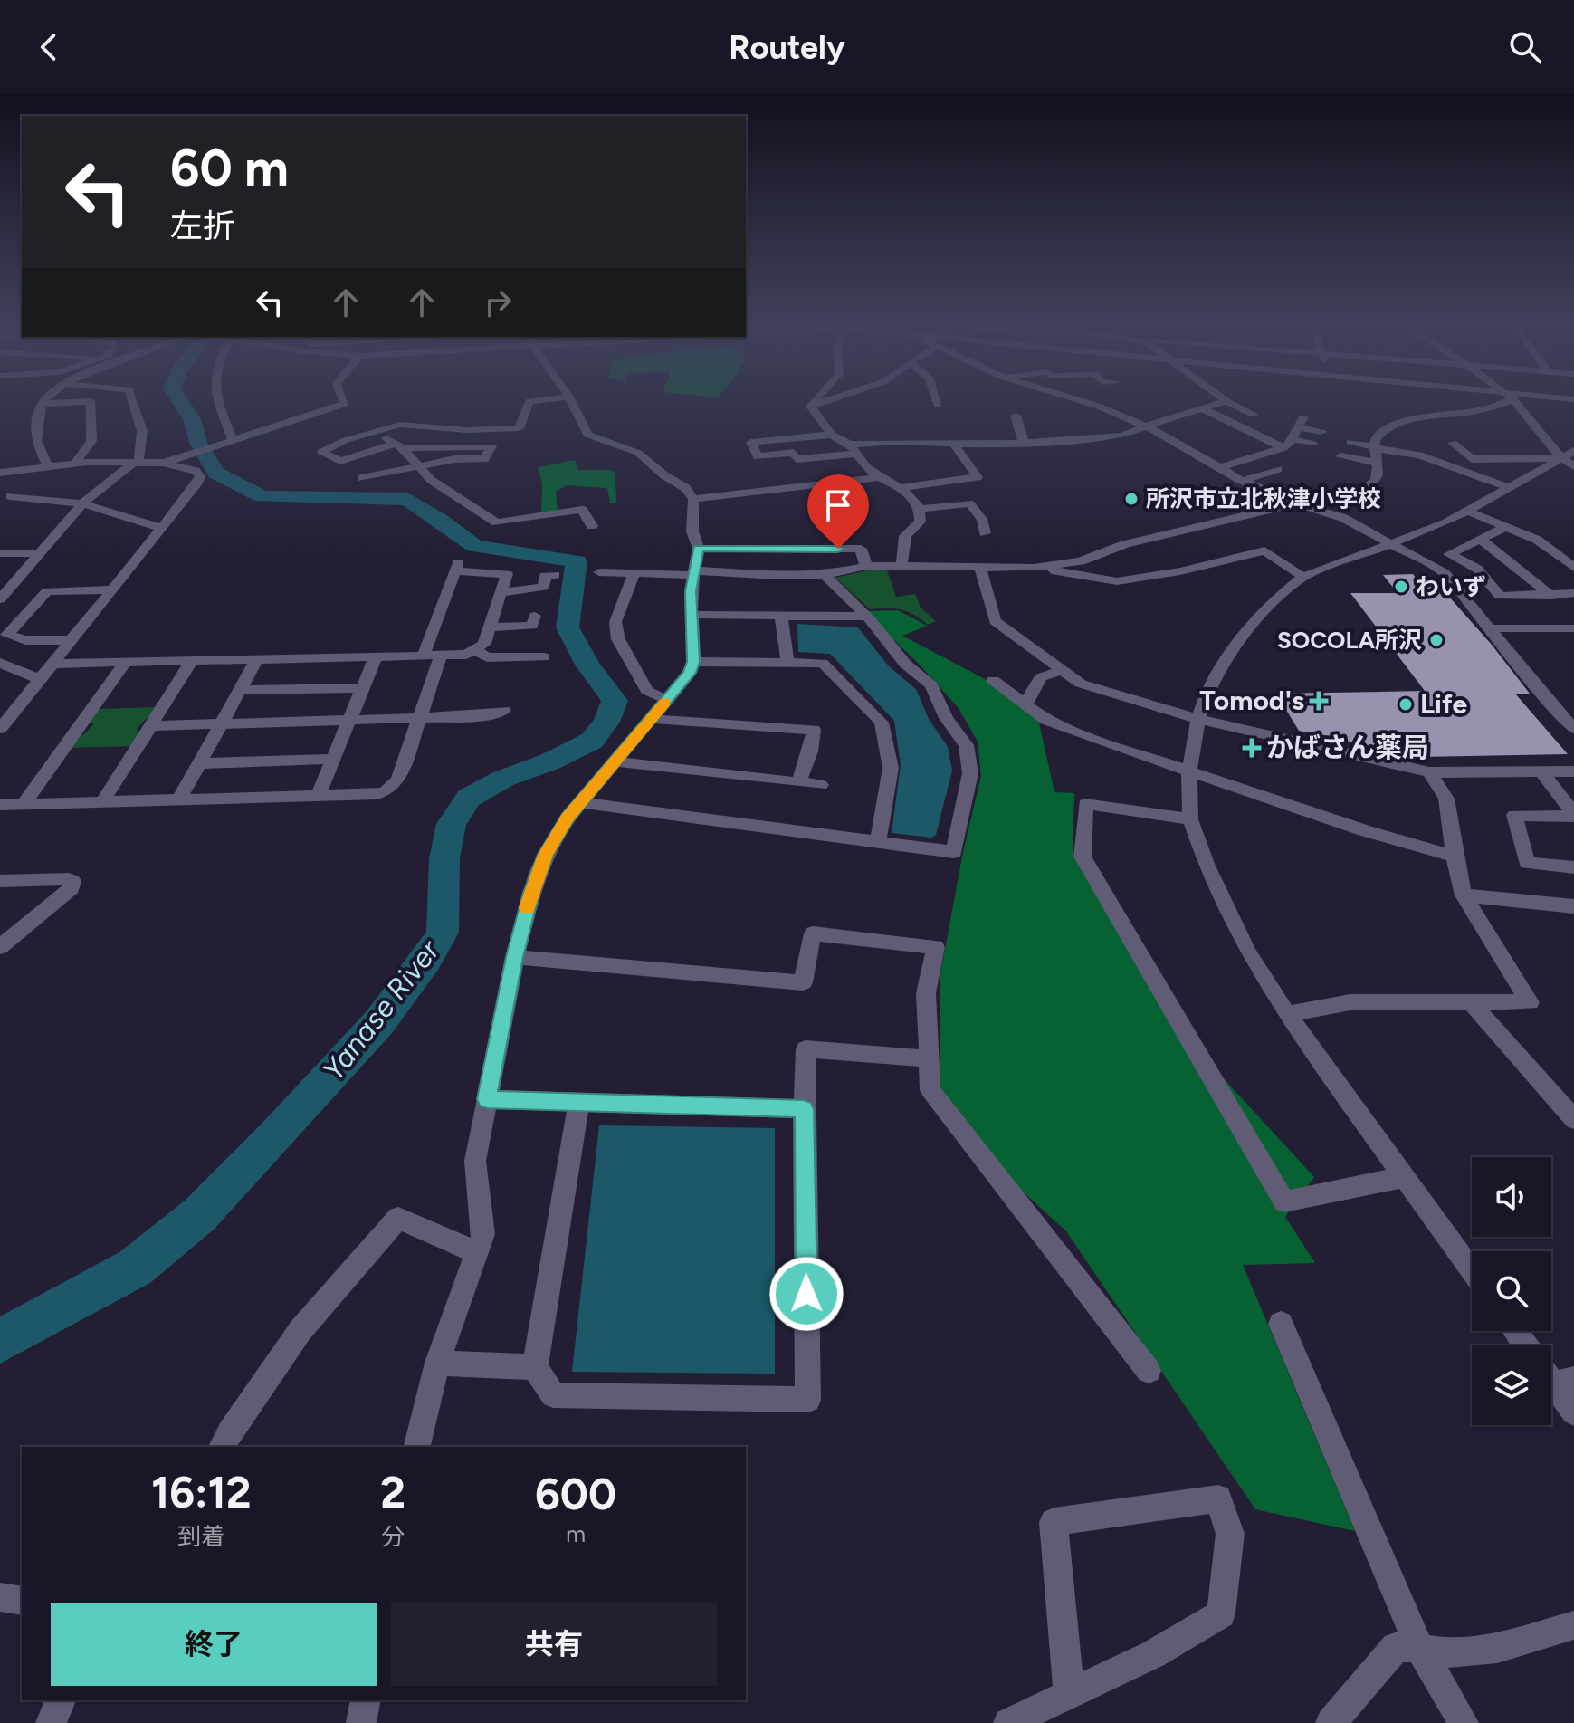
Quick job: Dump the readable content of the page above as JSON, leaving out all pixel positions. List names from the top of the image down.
{
  "water": ["Yanase River"],
  "places": {
    "other": [
      "所沢市立北秋津小学校",
      "わいず",
      "SOCOLA所沢",
      "Life"
    ],
    "health": ["Tomod's", "かばさん薬局"]
  },
  "page": {
    "header": "Routely",
    "turn": ["60 m", "左折"],
    "eta": [
      "16:12",
      "到着",
      "2",
      "分",
      "600",
      "m"
    ],
    "buttons": ["終了", "共有"]
  }
}
